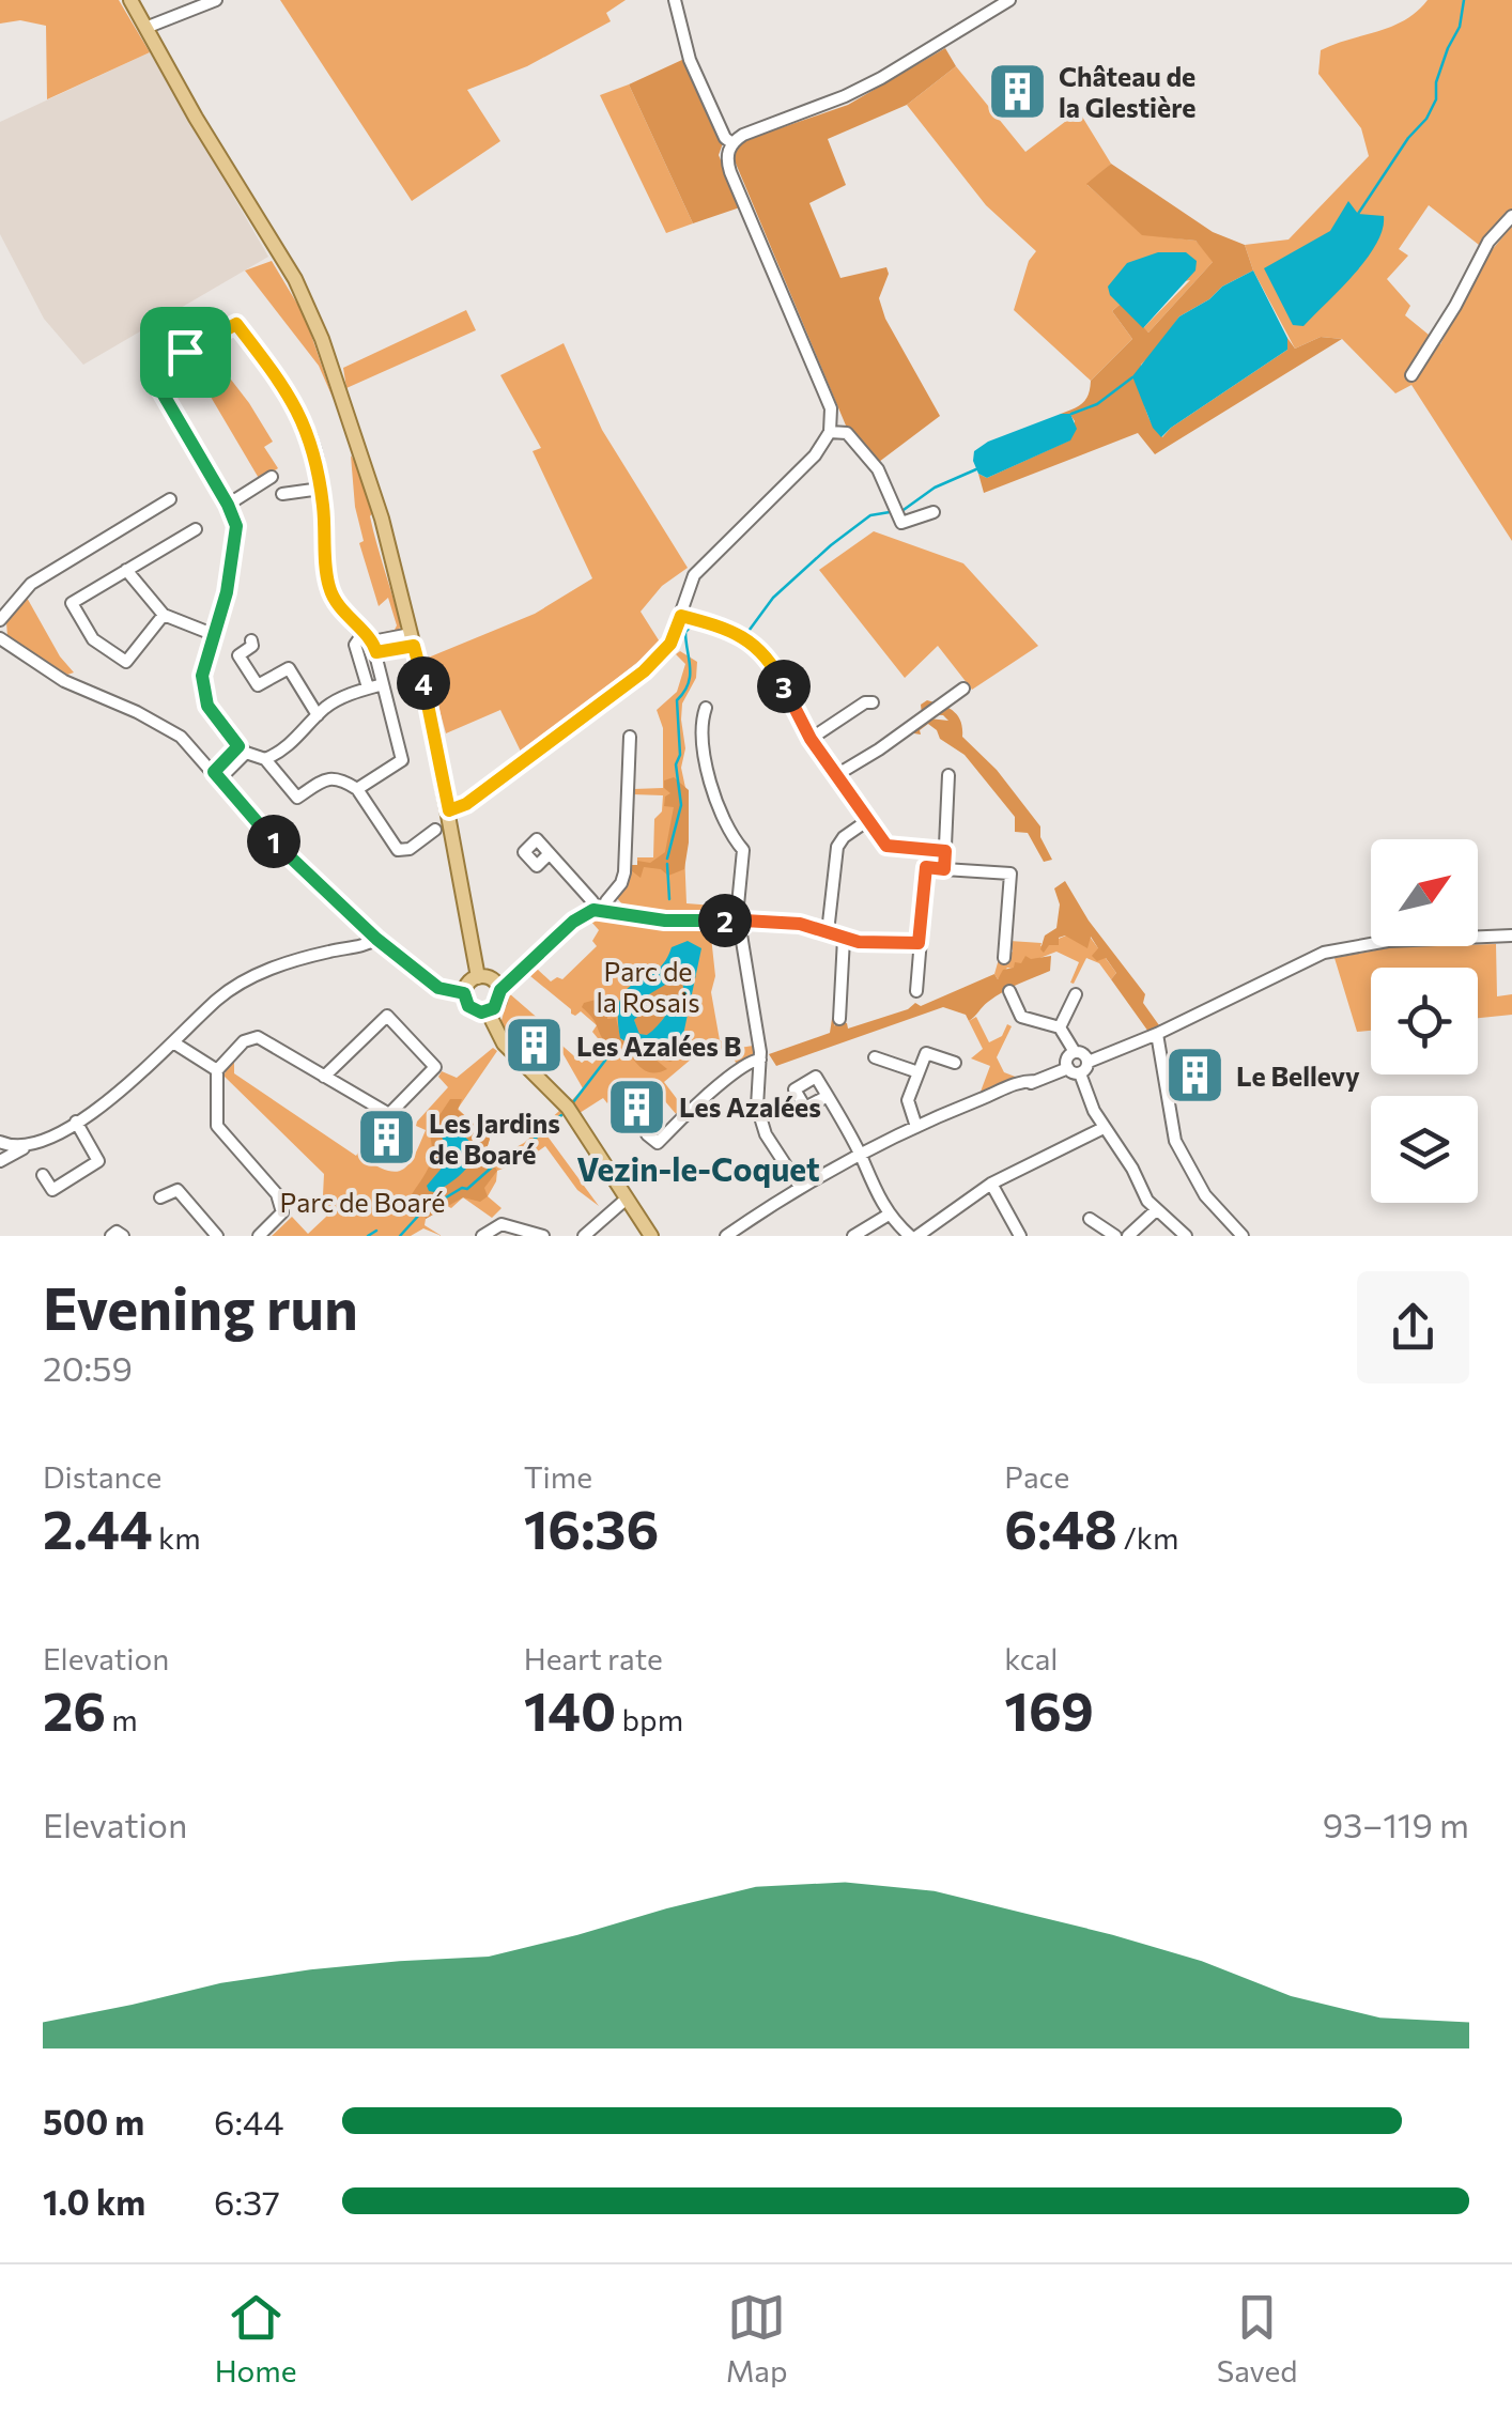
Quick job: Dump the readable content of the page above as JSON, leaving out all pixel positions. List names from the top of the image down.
{
  "districts": ["Vezin-le-Coquet"],
  "parks": ["Parc de la Rosais", "Parc de Boaré"],
  "places": {
    "building": [
      "Château de la Glestière",
      "Les Azalées B",
      "Le Bellevy",
      "Les Azalées",
      "Les Jardins de Boaré"
    ]
  },
  "north": "top right",
  "page": {
    "pins": [
      "4",
      "3",
      "1",
      "2"
    ],
    "heading": ["Evening run", "20:59"],
    "stats": [
      ["Distance", "2.44 km"],
      ["Time", "16:36"],
      ["Pace", "6:48 /km"],
      ["Elevation", "26 m"],
      ["Heart rate", "140 bpm"],
      ["kcal", "169"]
    ],
    "chart": ["Elevation", "93–119 m"],
    "list": [
      {
        "name": "500 m",
        "note": "6:44"
      },
      {
        "name": "1.0 km",
        "note": "6:37"
      }
    ],
    "tabs": ["Home", "Map", "Saved"]
  }
}
